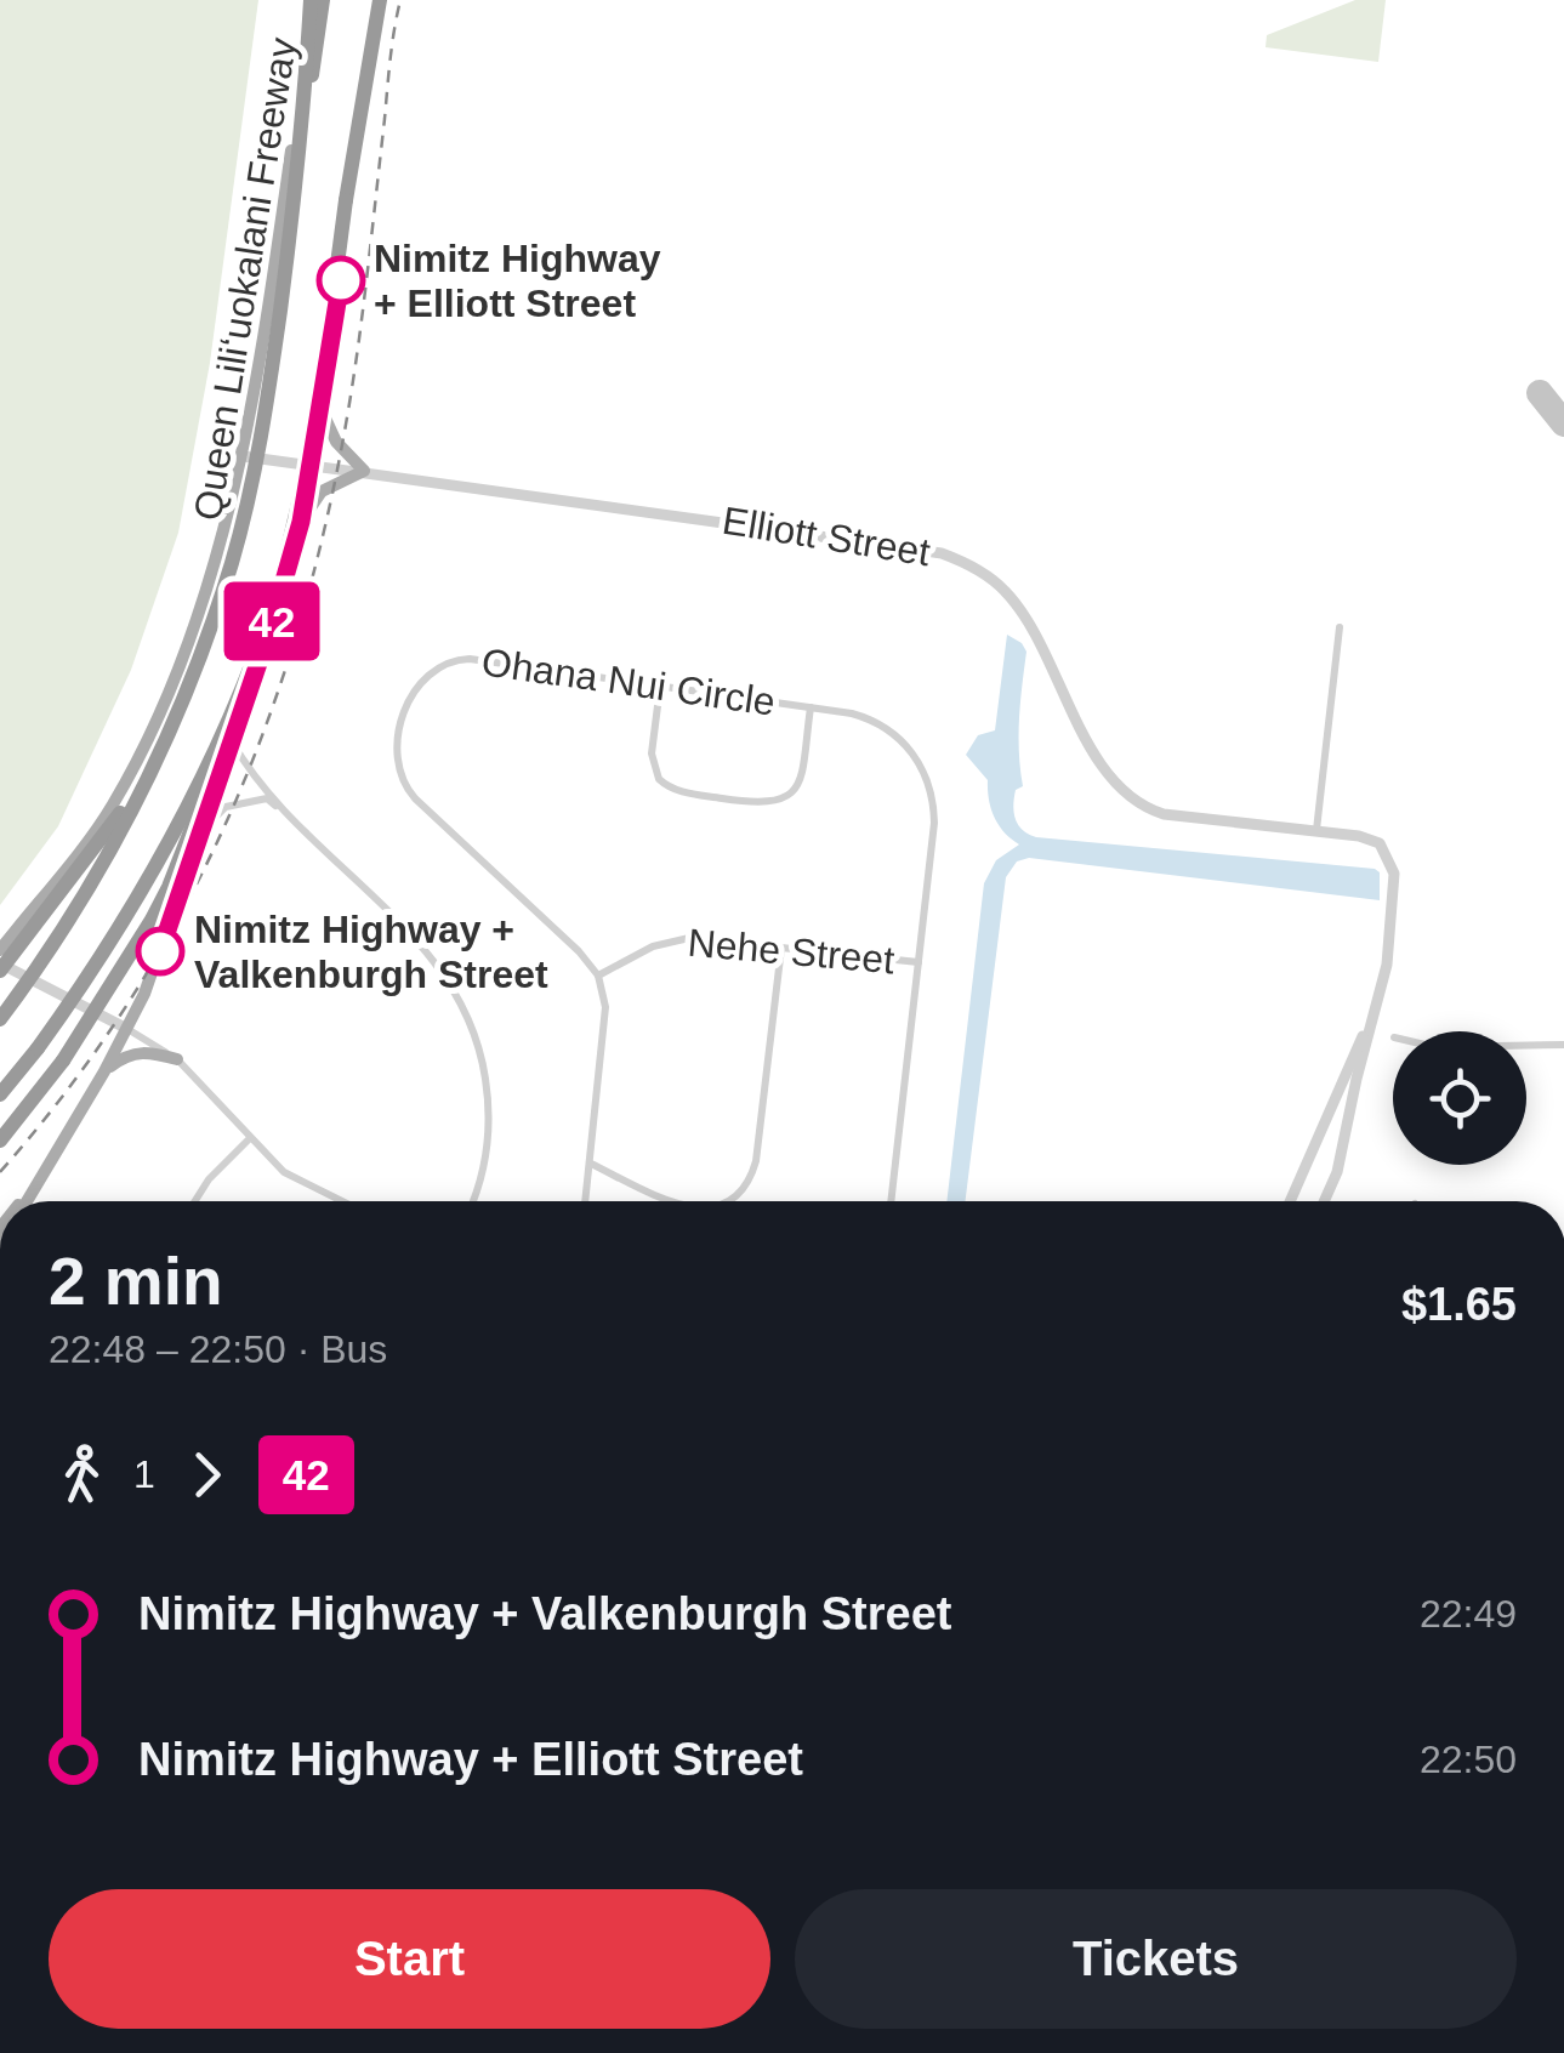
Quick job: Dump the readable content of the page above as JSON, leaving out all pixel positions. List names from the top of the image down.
{
  "streets": {
    "highway": ["Queen Liliʻuokalani Freeway"],
    "street": ["Elliott Street", "Ohana Nui Circle", "Nehe Street"]
  },
  "crossings": [
    ["Ohana Nui Circle", "Nehe Street"]
  ],
  "places": ["Nimitz Highway + Elliott Street", "Nimitz Highway + Valkenburgh Street"],
  "lines": ["bus line 42"],
  "page": {
    "on_map": "42",
    "heading": ["2 min", "22:48 – 22:50 · Bus", "$1.65"],
    "legs": ["1", "42"],
    "list": [
      {
        "name": "Nimitz Highway + Valkenburgh Street",
        "value": "22:49"
      },
      {
        "name": "Nimitz Highway + Elliott Street",
        "value": "22:50"
      }
    ],
    "buttons": ["Start", "Tickets"]
  }
}
